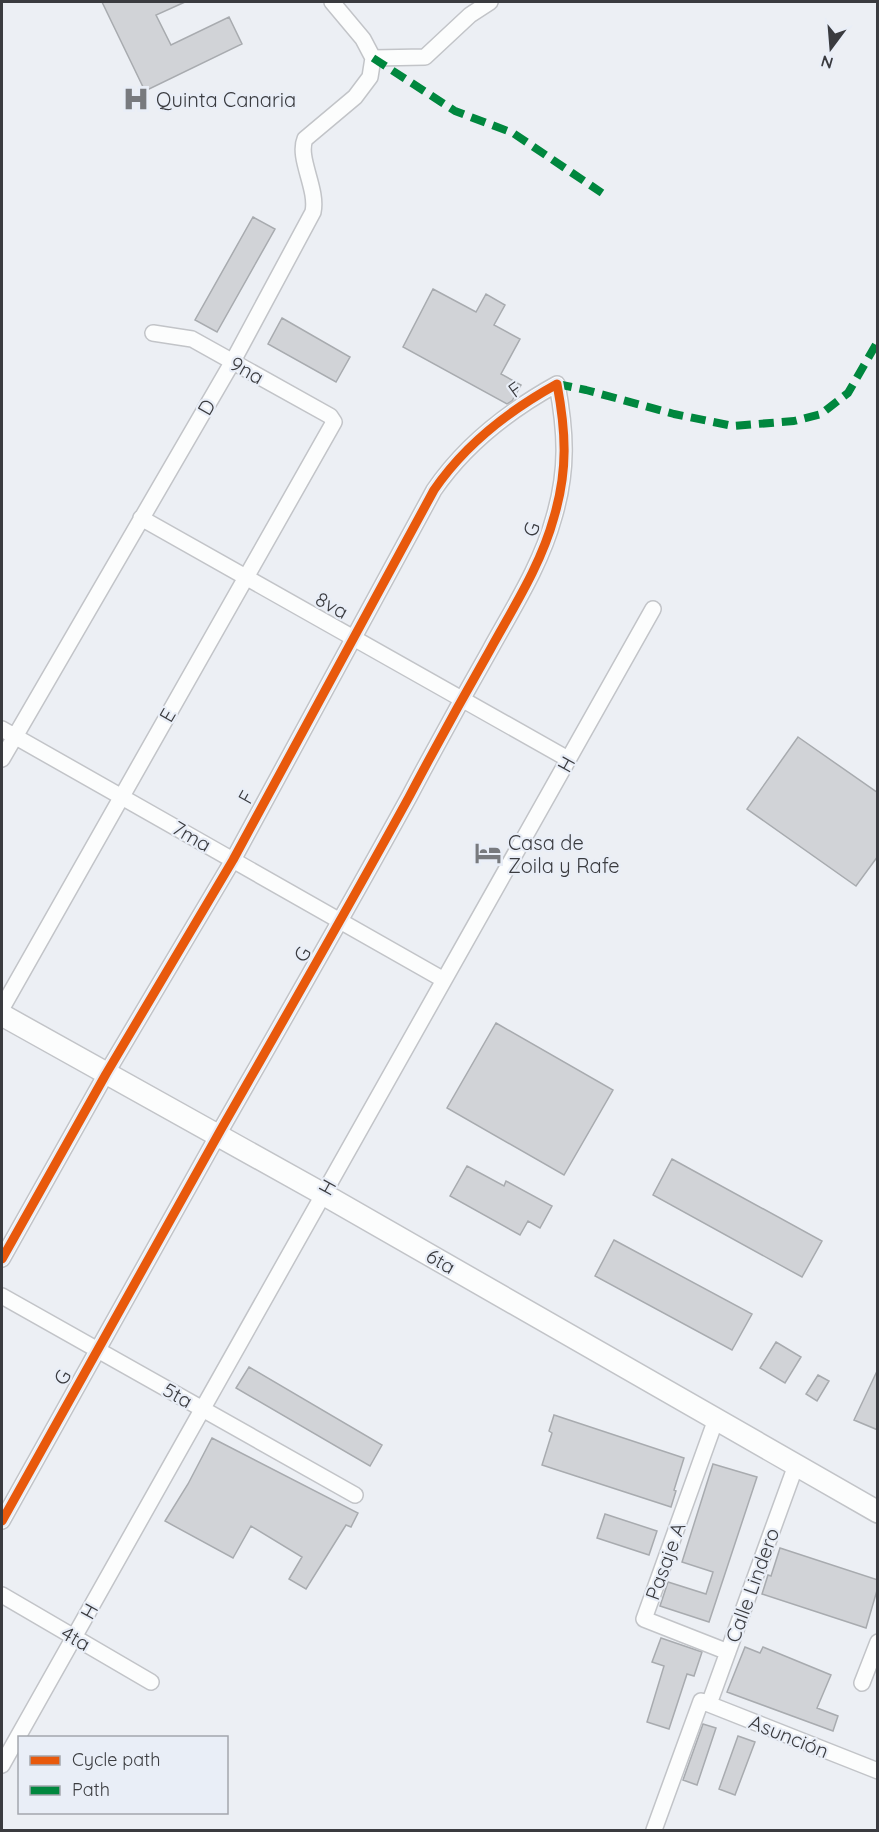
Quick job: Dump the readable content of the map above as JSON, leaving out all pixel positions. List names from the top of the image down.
{
  "streets": {
    "main road": ["6ta"],
    "street": [
      "9na",
      "F",
      "D",
      "G",
      "8va",
      "E",
      "H",
      "7ma",
      "5ta",
      "Pasaje A",
      "Calle Lindero",
      "4ta",
      "Asunción"
    ]
  },
  "crossings": [
    ["9na", "D"],
    ["9na", "E"],
    ["F", "G"],
    ["F", "8va"],
    ["F", "7ma"],
    ["F", "6ta"],
    ["D", "8va"],
    ["D", "7ma"],
    ["G", "8va"],
    ["G", "7ma"],
    ["G", "6ta"],
    ["G", "5ta"],
    ["8va", "E"],
    ["8va", "H"],
    ["E", "7ma"],
    ["H", "7ma"],
    ["H", "6ta"],
    ["H", "5ta"],
    ["H", "4ta"],
    ["6ta", "Pasaje A"],
    ["6ta", "Calle Lindero"],
    ["Pasaje A", "Calle Lindero"],
    ["Calle Lindero", "Asunción"]
  ],
  "places": {
    "hospital": ["Quinta Canaria"],
    "hotel": ["Casa de Zoila y Rafe"]
  },
  "legend": ["Cycle path", "Path"],
  "north": "bottom"
}
